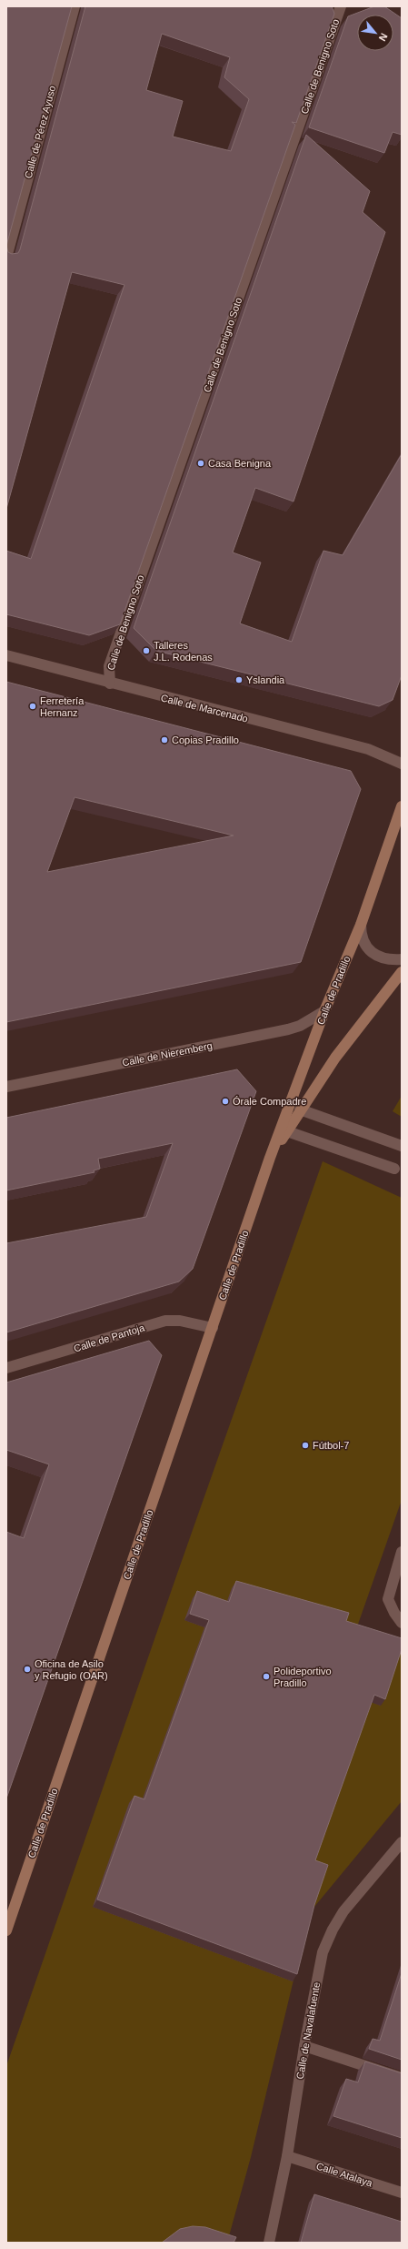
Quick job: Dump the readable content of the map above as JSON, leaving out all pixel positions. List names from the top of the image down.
{
  "streets": {
    "street": [
      "Calle de Benigno Soto",
      "Calle de Pérez Ayuso",
      "Calle de Marcenado",
      "Calle de Pradillo",
      "Calle de Nieremberg",
      "Calle de Pantoja",
      "Calle de Navalafuente",
      "Calle Atalaya"
    ]
  },
  "crossings": [
    ["Calle de Benigno Soto", "Calle de Marcenado"],
    ["Calle de Pradillo", "Calle de Nieremberg"],
    ["Calle de Pradillo", "Calle de Pantoja"],
    ["Calle de Navalafuente", "Calle Atalaya"]
  ],
  "places": [
    "Casa Benigna",
    "Talleres J.L. Rodenas",
    "Yslandia",
    "Ferretería Hernanz",
    "Copias Pradillo",
    "Órale Compadre",
    "Fútbol-7",
    "Oficina de Asilo y Refugio (OAR)",
    "Polideportivo Pradillo"
  ],
  "north": "bottom right"
}
